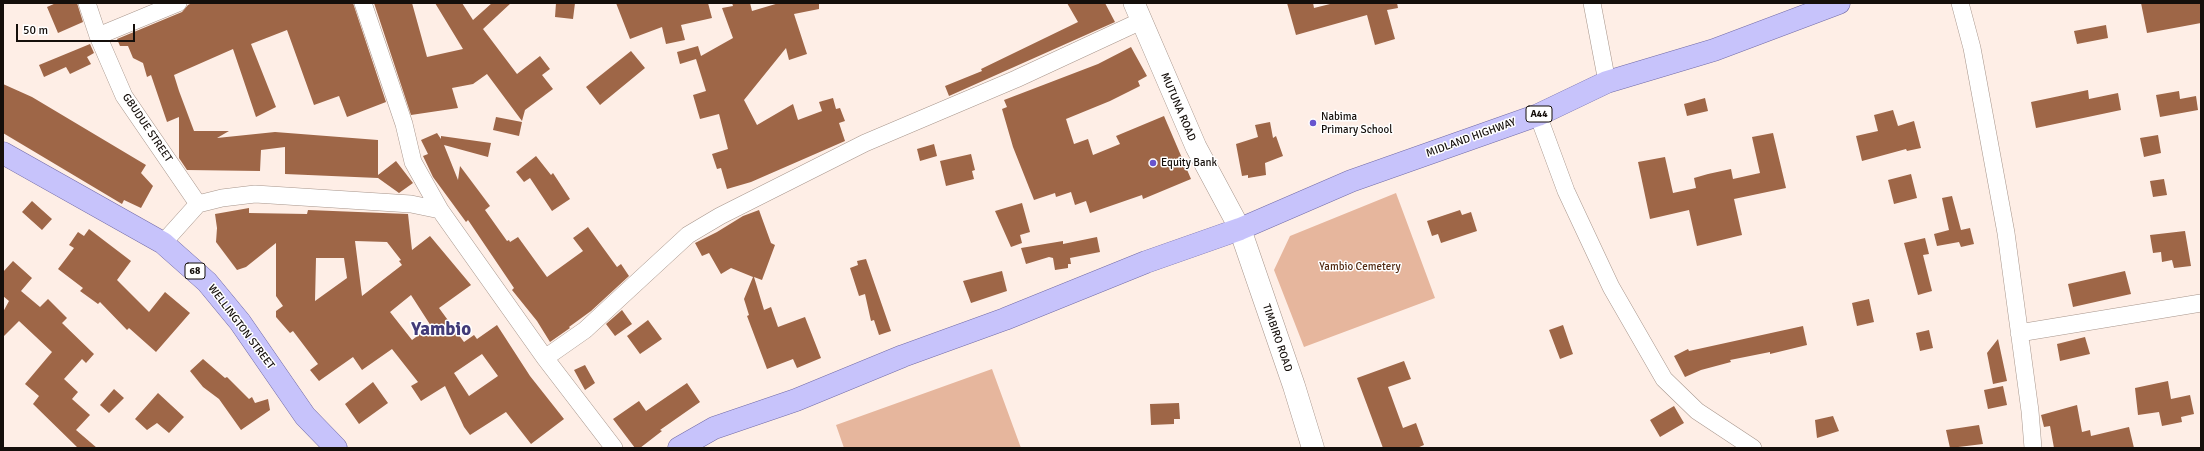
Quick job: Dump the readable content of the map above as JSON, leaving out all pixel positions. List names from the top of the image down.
{
  "streets": {
    "main road": [
      "A44",
      "MIDLAND HIGHWAY",
      "68",
      "WELLINGTON STREET",
      "TIMBIRO ROAD"
    ],
    "street": ["MUTUNA ROAD", "GBUDUE STREET"]
  },
  "crossings": [
    ["MUTUNA ROAD", "MIDLAND HIGHWAY"],
    ["MUTUNA ROAD", "TIMBIRO ROAD"],
    ["MIDLAND HIGHWAY", "TIMBIRO ROAD"]
  ],
  "districts": ["Yambio"],
  "parks": ["Yambio Cemetery"],
  "places": ["Nabima Primary School", "Equity Bank"],
  "scale_bar": "50 m"
}
